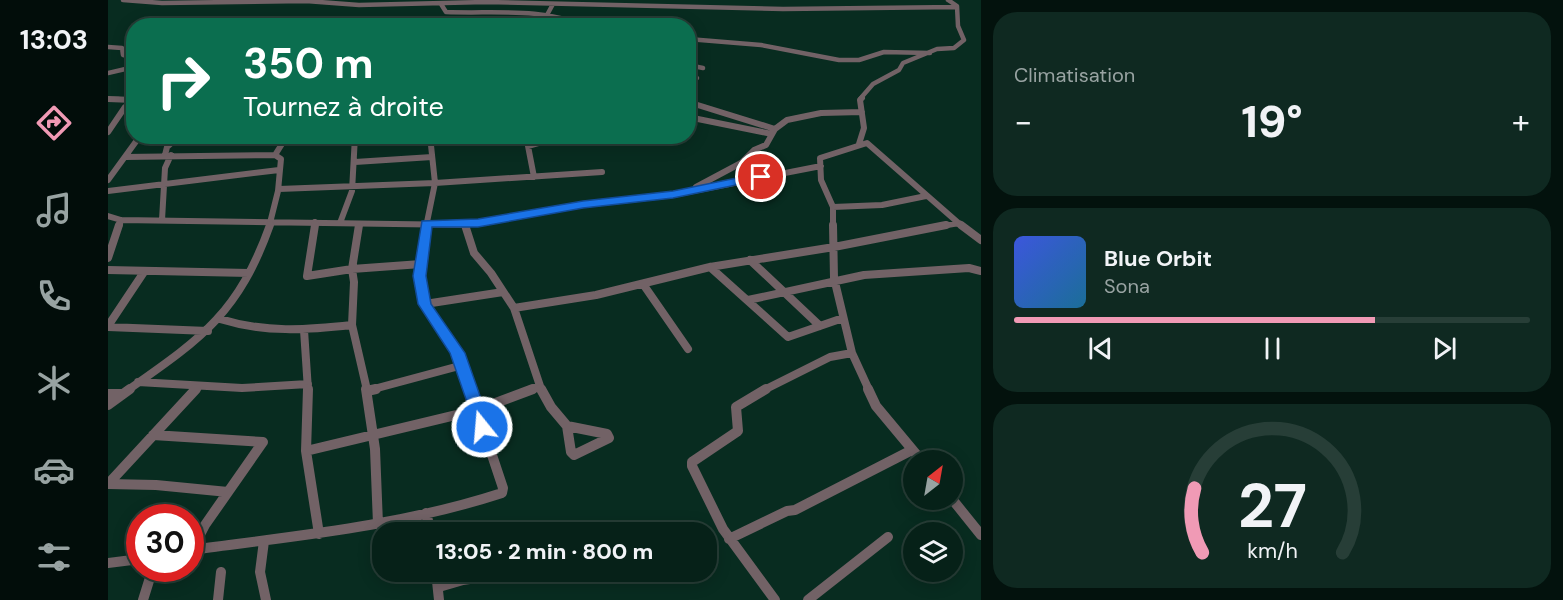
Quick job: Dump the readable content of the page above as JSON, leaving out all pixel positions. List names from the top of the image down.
{
  "north": "top right",
  "page": {
    "tabs": "13:03",
    "tile": "Climatisation",
    "turn": ["350 m", "Tournez à droite"],
    "heat": ["−", "19°", "+"],
    "song": ["Blue Orbit", "Sona"],
    "limit": "30",
    "trip": "13:05 · 2 min · 800 m",
    "gauge": ["27", "km/h"]
  }
}
